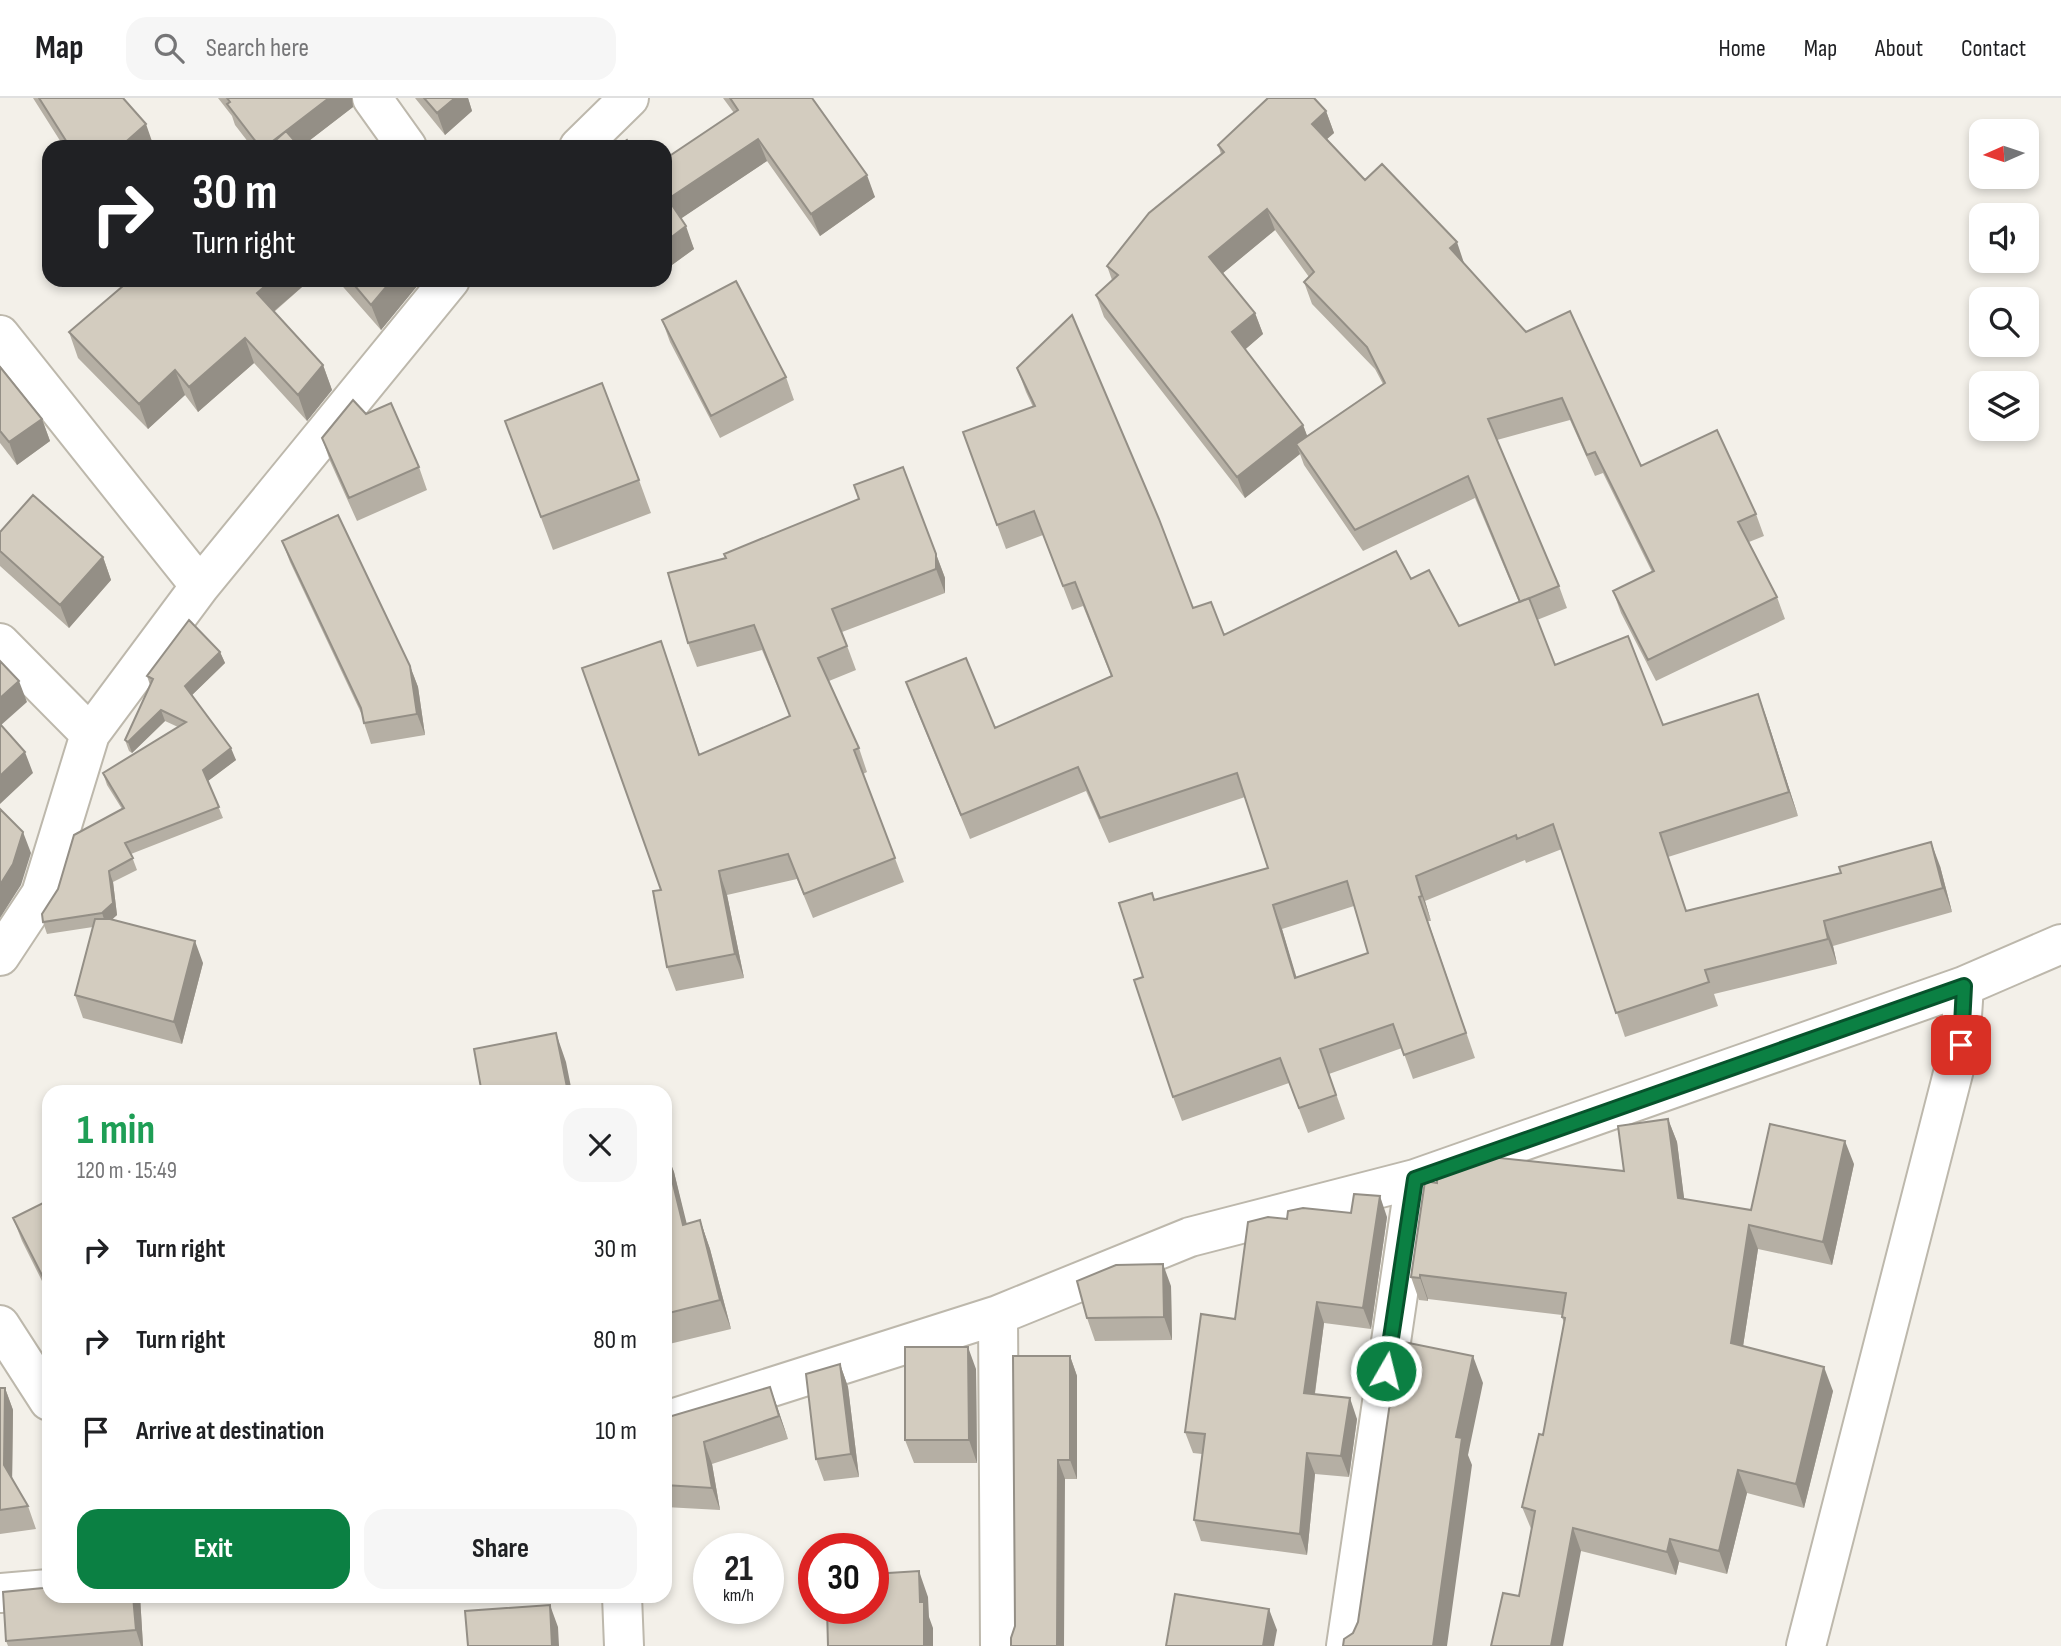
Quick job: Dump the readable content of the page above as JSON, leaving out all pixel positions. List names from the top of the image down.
{
  "north": "left",
  "page": {
    "header": "Map",
    "search": "Search here",
    "nav": [
      "Home",
      "Map",
      "About",
      "Contact"
    ],
    "turn": ["30 m", "Turn right"],
    "heading": ["1 min", "120 m · 15:49"],
    "list": [
      {
        "name": "Turn right",
        "value": "30 m"
      },
      {
        "name": "Turn right",
        "value": "80 m"
      },
      {
        "name": "Arrive at destination",
        "value": "10 m"
      }
    ],
    "buttons": ["Exit", "Share"],
    "speed": "21 km/h",
    "limit": "30"
  }
}
